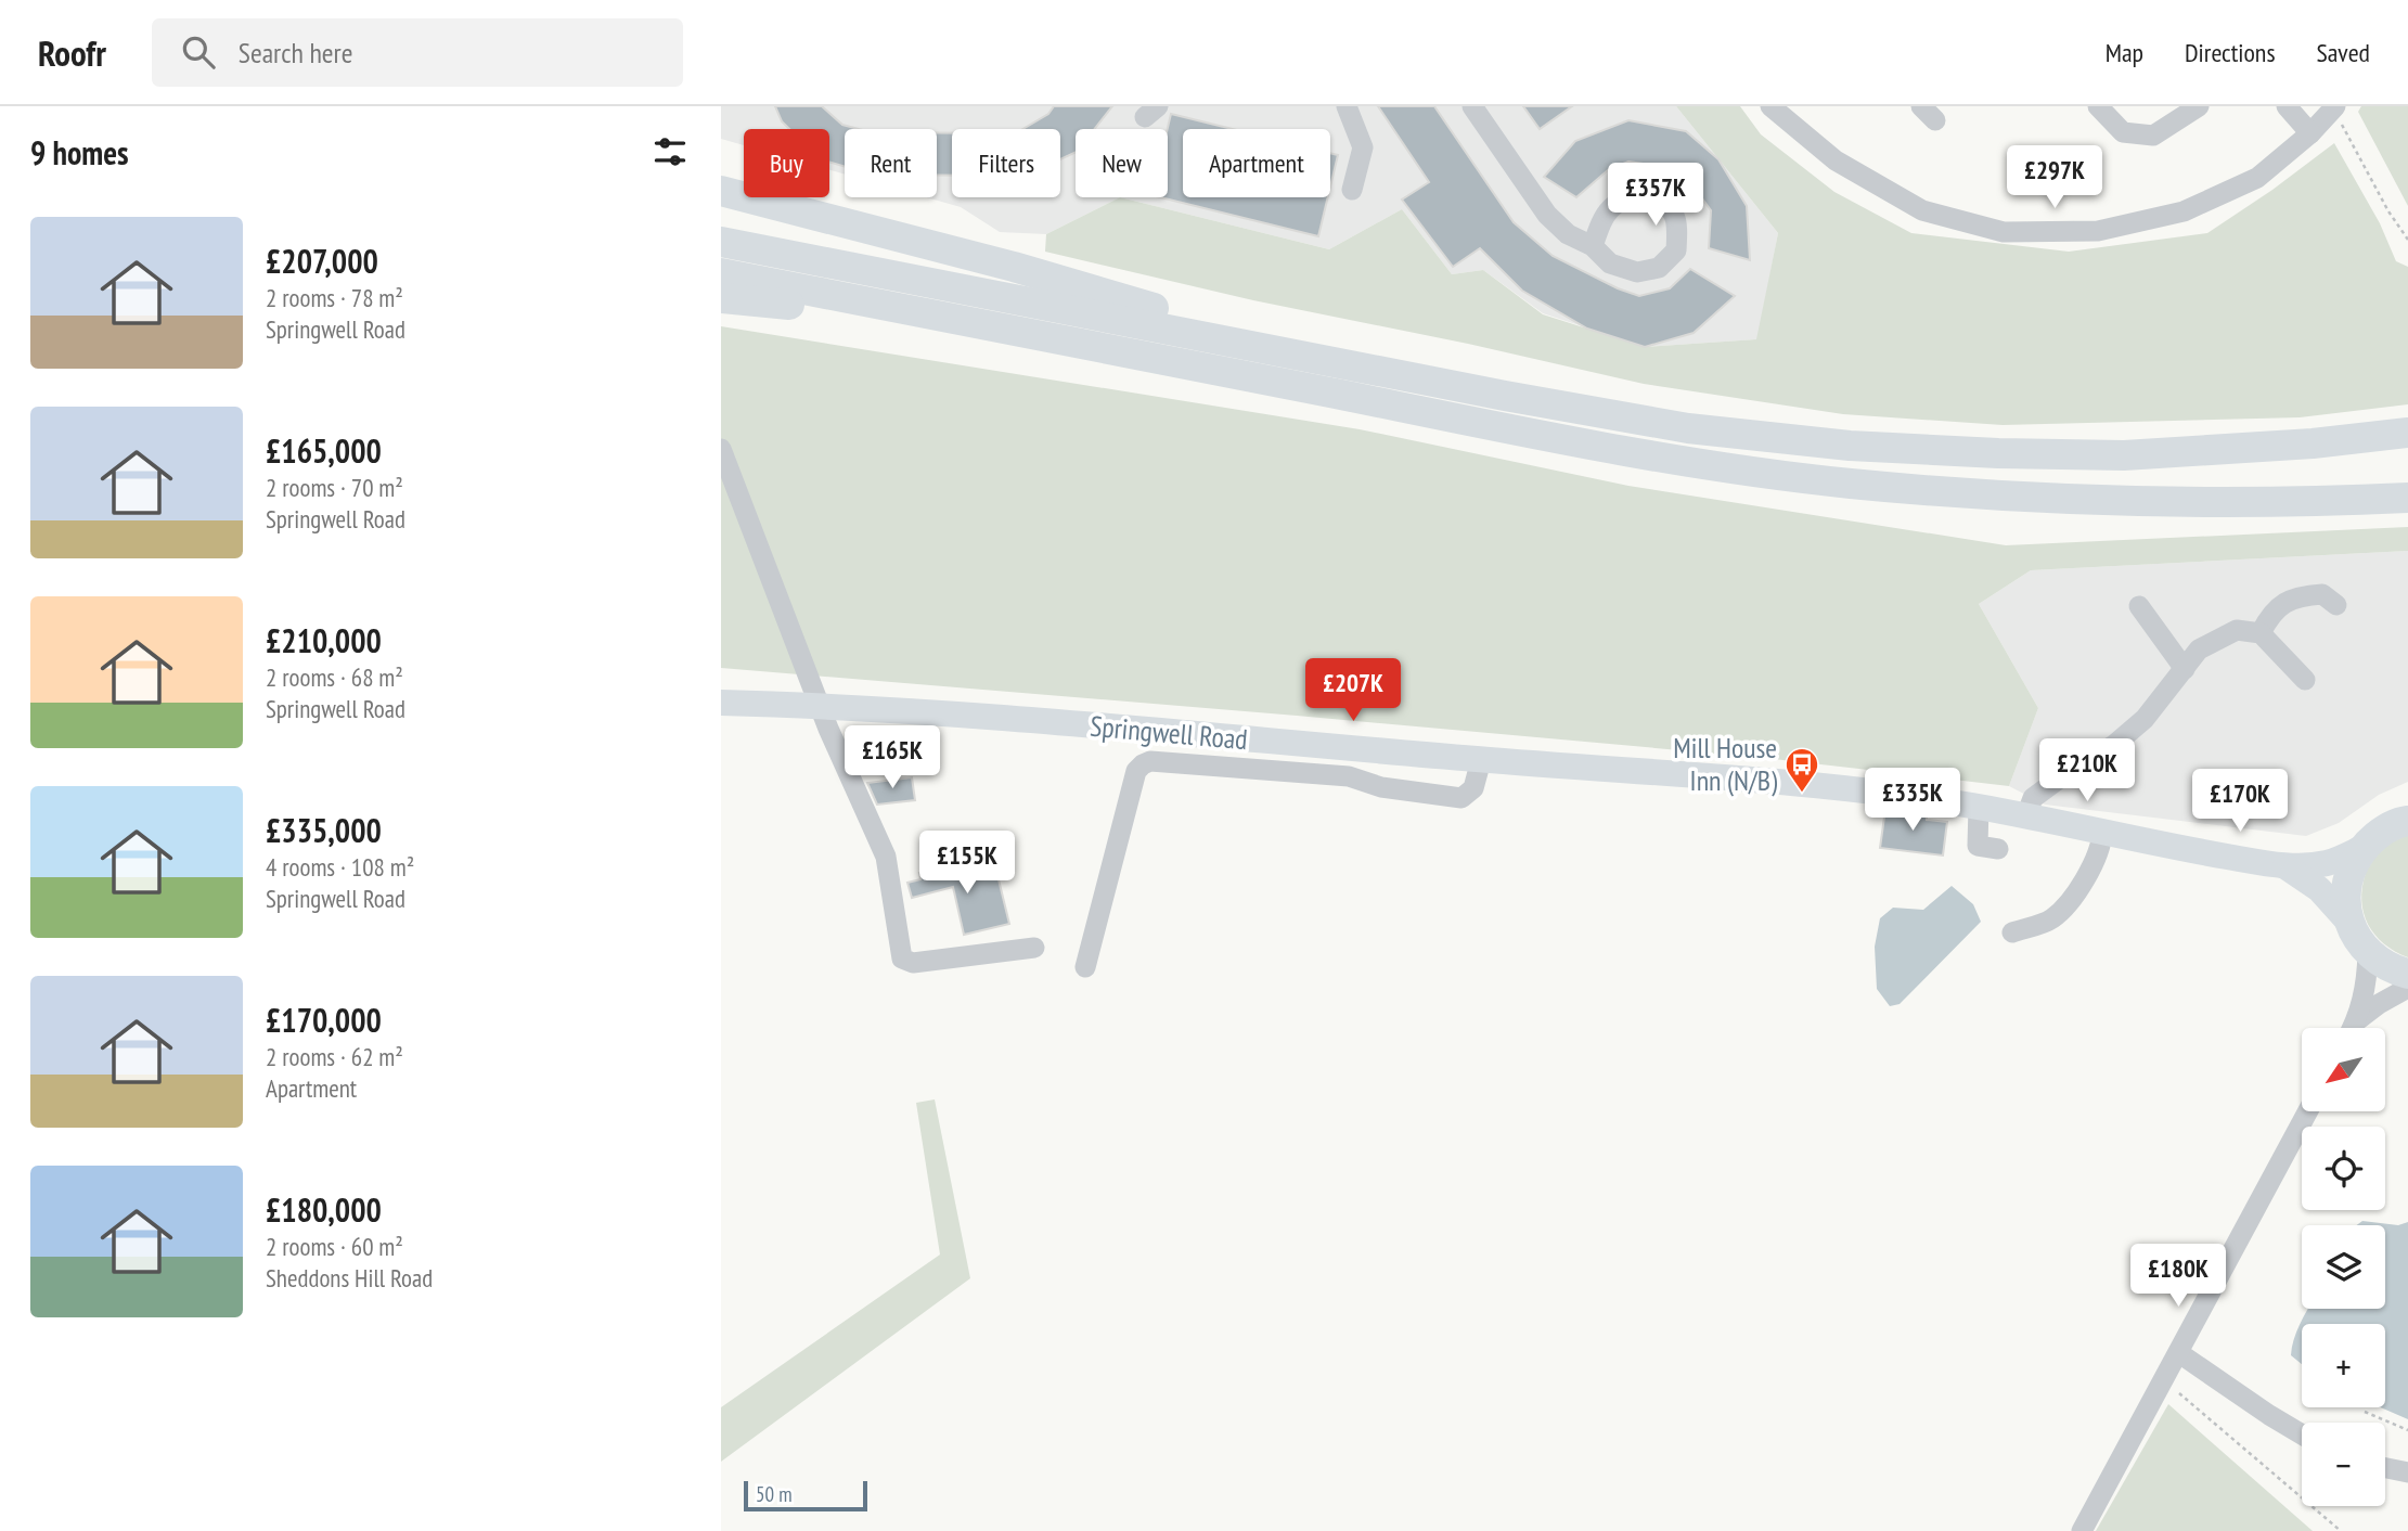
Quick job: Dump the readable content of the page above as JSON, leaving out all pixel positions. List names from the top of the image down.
{
  "streets": {
    "main road": ["Springwell Road"]
  },
  "places": {
    "bus stop": ["Mill House Inn (N/B)"]
  },
  "scale_bar": "50 m",
  "north": "bottom left",
  "page": {
    "header": "Roofr",
    "search": "Search here",
    "nav": ["Map", "Directions", "Saved"],
    "heading": "9 homes",
    "chip": [
      "Buy",
      "Rent",
      "Filters",
      "New",
      "Apartment"
    ],
    "price": [
      "£297K",
      "£357K",
      "£207K",
      "£165K",
      "£210K",
      "£335K",
      "£170K",
      "£155K",
      "£180K"
    ],
    "list": [
      {
        "name": "£207,000",
        "note": "2 rooms · 78 m² · Springwell Road"
      },
      {
        "name": "£165,000",
        "note": "2 rooms · 70 m² · Springwell Road"
      },
      {
        "name": "£210,000",
        "note": "2 rooms · 68 m² · Springwell Road"
      },
      {
        "name": "£335,000",
        "note": "4 rooms · 108 m² · Springwell Road"
      },
      {
        "name": "£170,000",
        "note": "2 rooms · 62 m² · Apartment"
      },
      {
        "name": "£180,000",
        "note": "2 rooms · 60 m² · Sheddons Hill Road"
      }
    ],
    "map_buttons": ["+", "−"],
    "scale": "50 m"
  }
}
